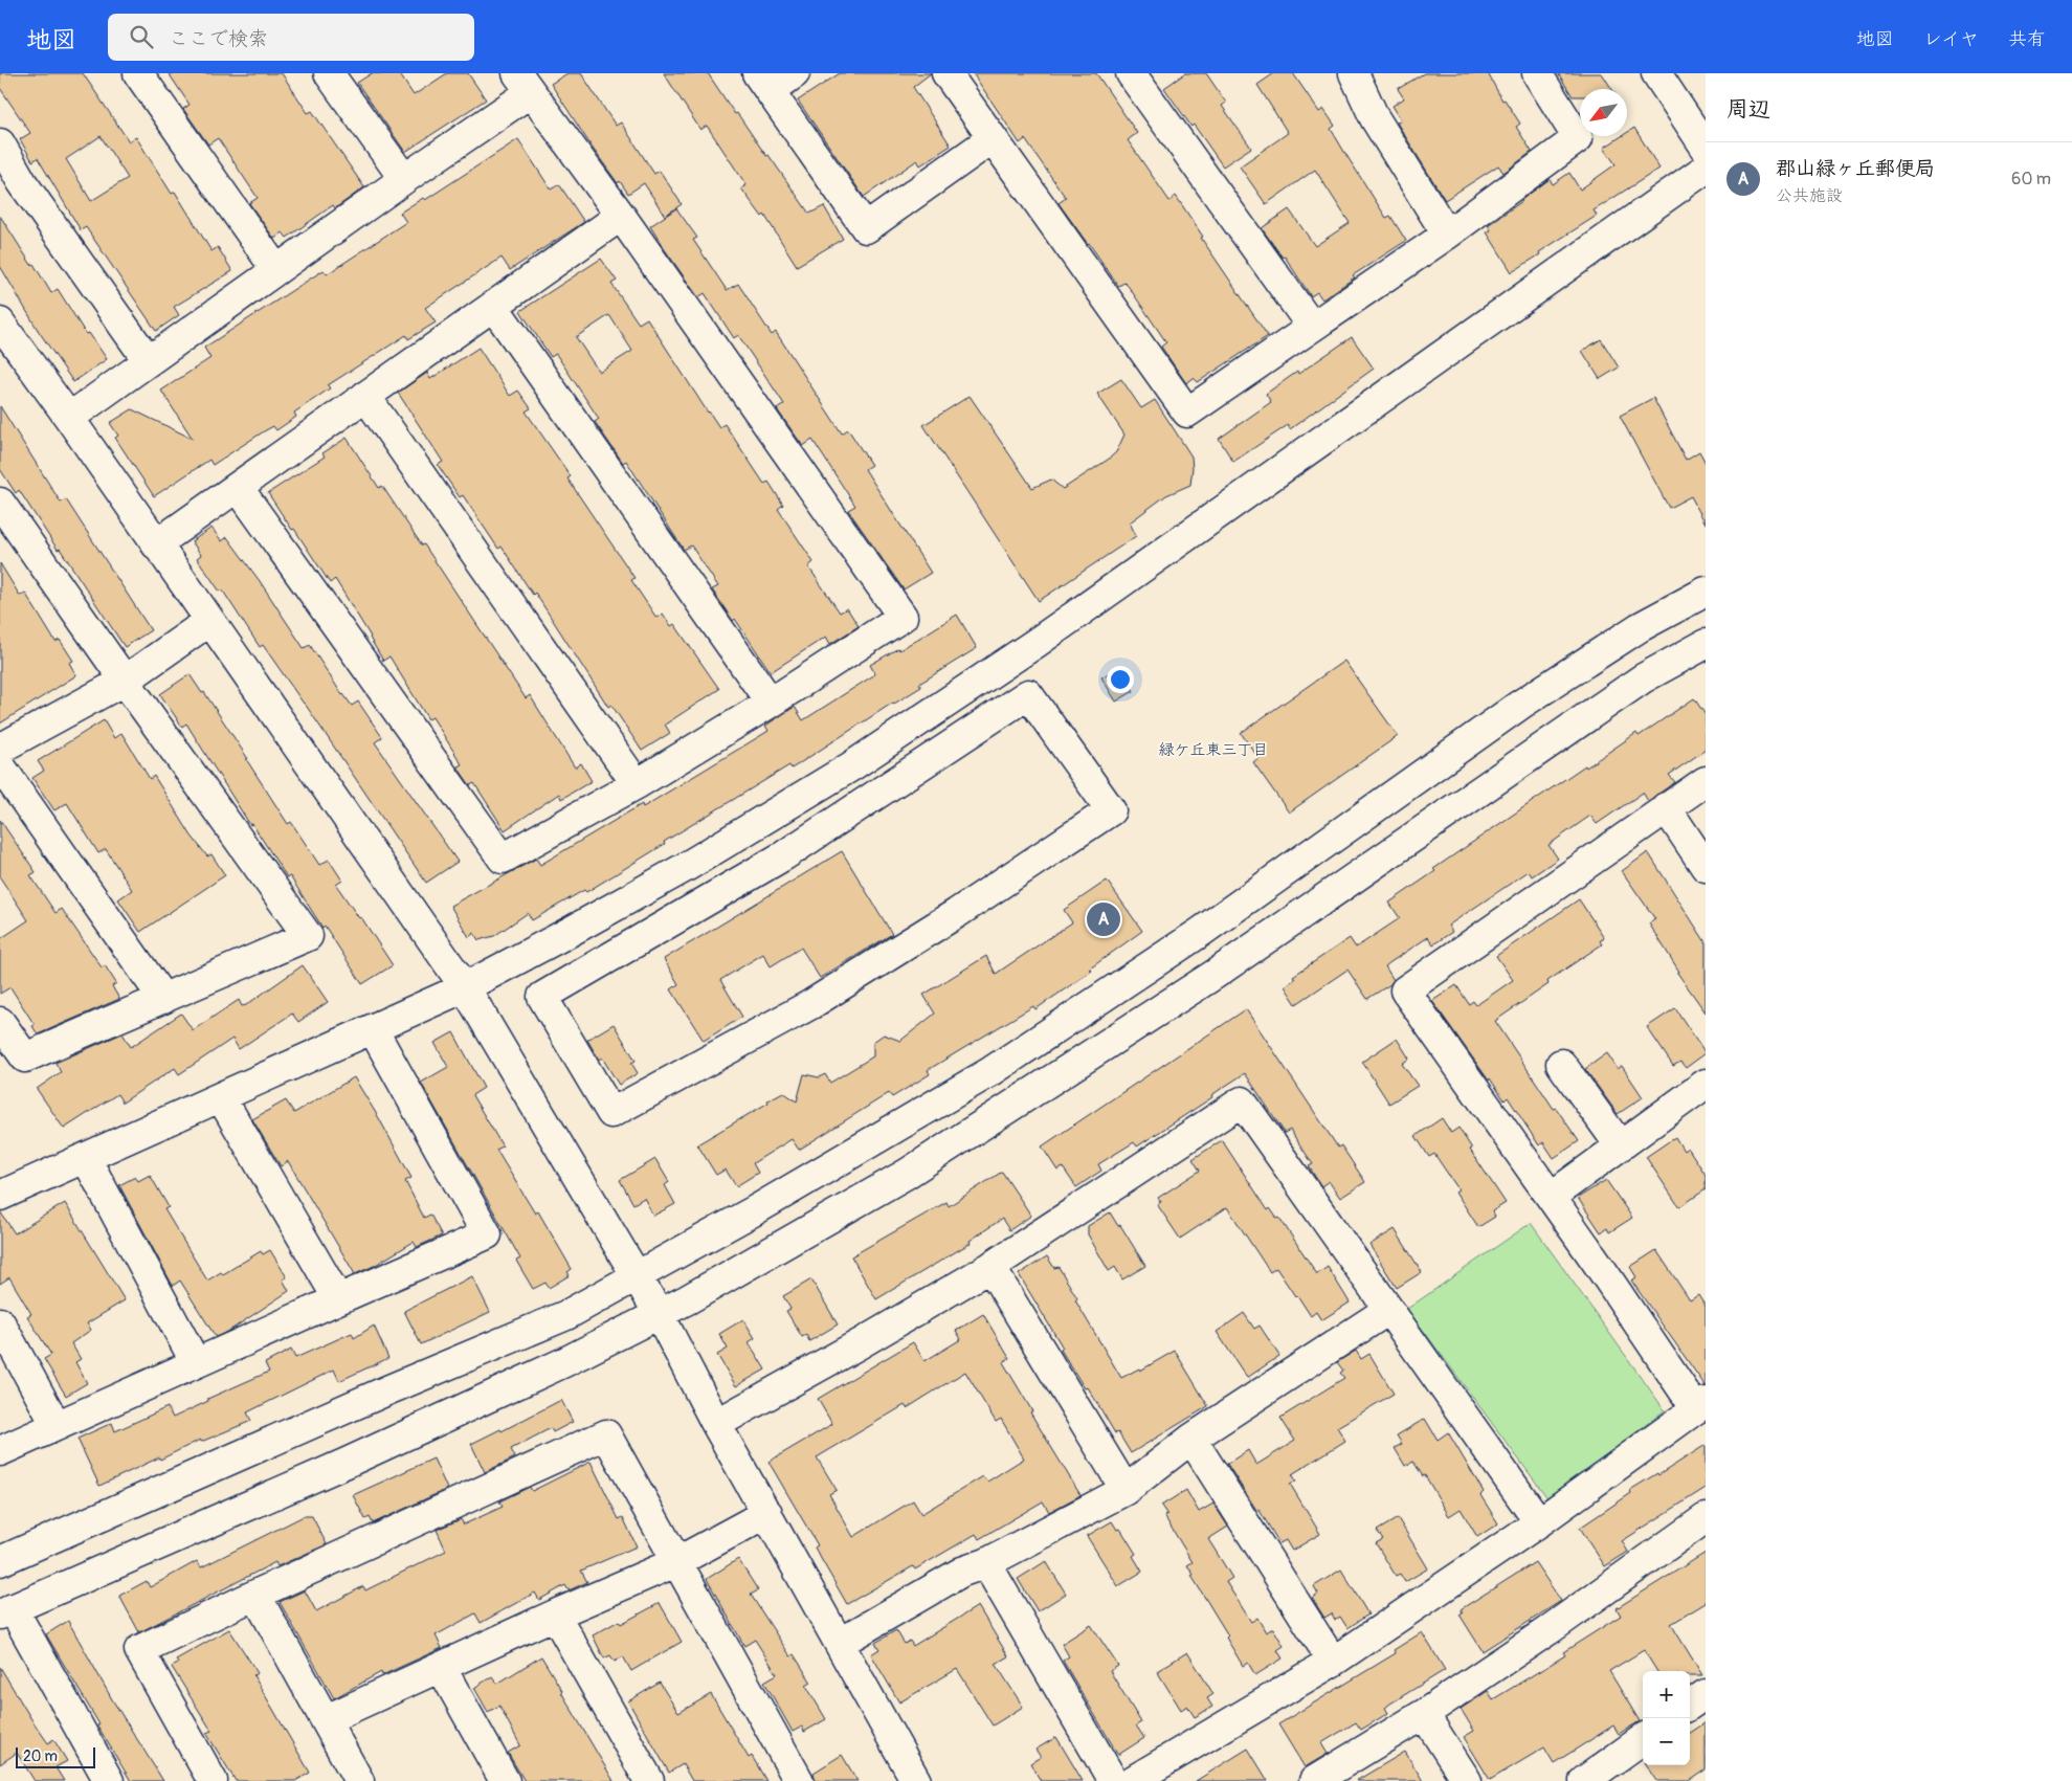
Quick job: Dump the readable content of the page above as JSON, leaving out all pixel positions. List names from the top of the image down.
{
  "districts": ["緑ケ丘東三丁目"],
  "scale_bar": "20 m",
  "north": "bottom left",
  "page": {
    "header": "地図",
    "search": "ここで検索",
    "nav": ["地図", "レイヤ", "共有"],
    "heading": "周辺",
    "list": [
      {
        "mark": "A",
        "name": "郡山緑ヶ丘郵便局",
        "note": "公共施設",
        "value": "60 m"
      }
    ],
    "pins": "A",
    "map_buttons": ["+", "−"],
    "scale": "20 m"
  }
}
